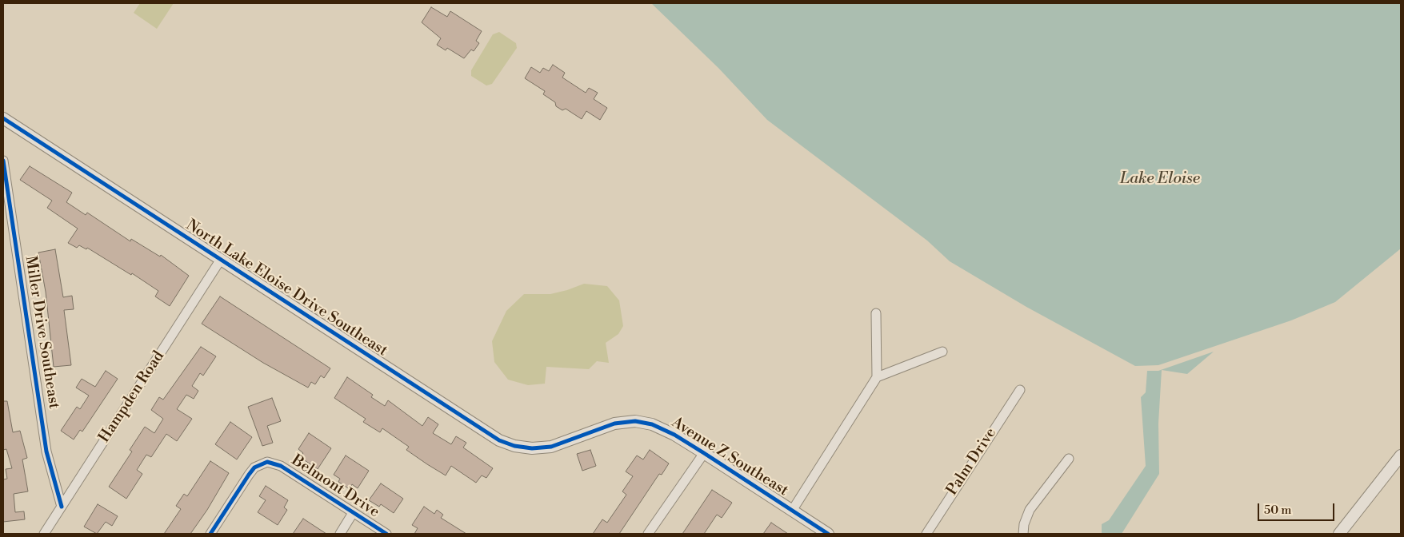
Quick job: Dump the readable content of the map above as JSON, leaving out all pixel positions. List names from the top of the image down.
{
  "streets": {
    "street": [
      "North Lake Eloise Drive Southeast",
      "Miller Drive Southeast",
      "Hampden Road",
      "Avenue Z Southeast",
      "Palm Drive",
      "Belmont Drive"
    ]
  },
  "crossings": [
    ["North Lake Eloise Drive Southeast", "Hampden Road"],
    ["North Lake Eloise Drive Southeast", "Avenue Z Southeast"],
    ["Miller Drive Southeast", "Hampden Road"]
  ],
  "water": ["Lake Eloise"],
  "scale_bar": "50 m"
}
